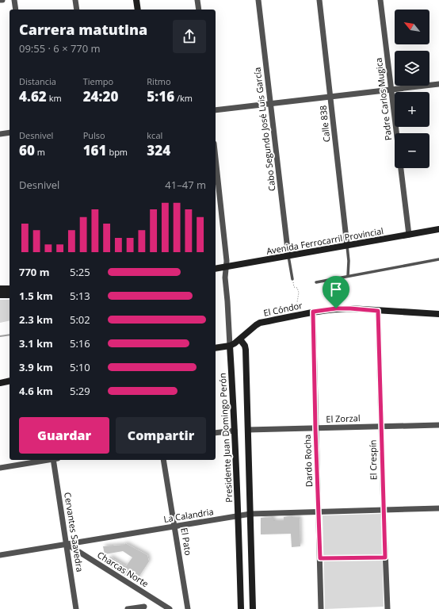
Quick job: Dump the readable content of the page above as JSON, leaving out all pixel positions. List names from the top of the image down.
{
  "streets": {
    "main road": ["Avenida Ferrocarril Provincial", "El Cóndor", "Presidente Juan Domingo Perón"],
    "street": [
      "Padre Carlos Mugica",
      "Calle 838",
      "Cabo Segundo José Luis García",
      "El Zorzal",
      "El Crespín",
      "Dardo Rocha",
      "La Calandria",
      "Cervantes Saavedra",
      "El Pato",
      "Charcas Norte"
    ]
  },
  "crossings": [
    ["Padre Carlos Mugica", "Avenida Ferrocarril Provincial"],
    ["Calle 838", "Avenida Ferrocarril Provincial"],
    ["Cabo Segundo José Luis García", "Avenida Ferrocarril Provincial"],
    ["Avenida Ferrocarril Provincial", "Presidente Juan Domingo Perón"],
    ["El Cóndor", "Presidente Juan Domingo Perón"],
    ["El Cóndor", "El Crespín"],
    ["El Cóndor", "Dardo Rocha"],
    ["El Zorzal", "El Crespín"],
    ["El Zorzal", "Dardo Rocha"],
    ["Presidente Juan Domingo Perón", "La Calandria"],
    ["El Crespín", "La Calandria"],
    ["Dardo Rocha", "La Calandria"],
    ["La Calandria", "Cervantes Saavedra"],
    ["La Calandria", "El Pato"],
    ["La Calandria", "Charcas Norte"],
    ["Cervantes Saavedra", "Charcas Norte"]
  ],
  "north": "top left",
  "page": {
    "map_buttons": ["+", "−"],
    "heading": ["Carrera matutina", "09:55 · 6 × 770 m"],
    "stats": [
      ["Distancia", "4.62 km"],
      ["Tiempo", "24:20"],
      ["Ritmo", "5:16 /km"],
      ["Desnivel", "60 m"],
      ["Pulso", "161 bpm"],
      ["kcal", "324"]
    ],
    "chart": ["Desnivel", "41–47 m"],
    "list": [
      {
        "name": "770 m",
        "note": "5:25"
      },
      {
        "name": "1.5 km",
        "note": "5:13"
      },
      {
        "name": "2.3 km",
        "note": "5:02"
      },
      {
        "name": "3.1 km",
        "note": "5:16"
      },
      {
        "name": "3.9 km",
        "note": "5:10"
      },
      {
        "name": "4.6 km",
        "note": "5:29"
      }
    ],
    "buttons": ["Guardar", "Compartir"]
  }
}
